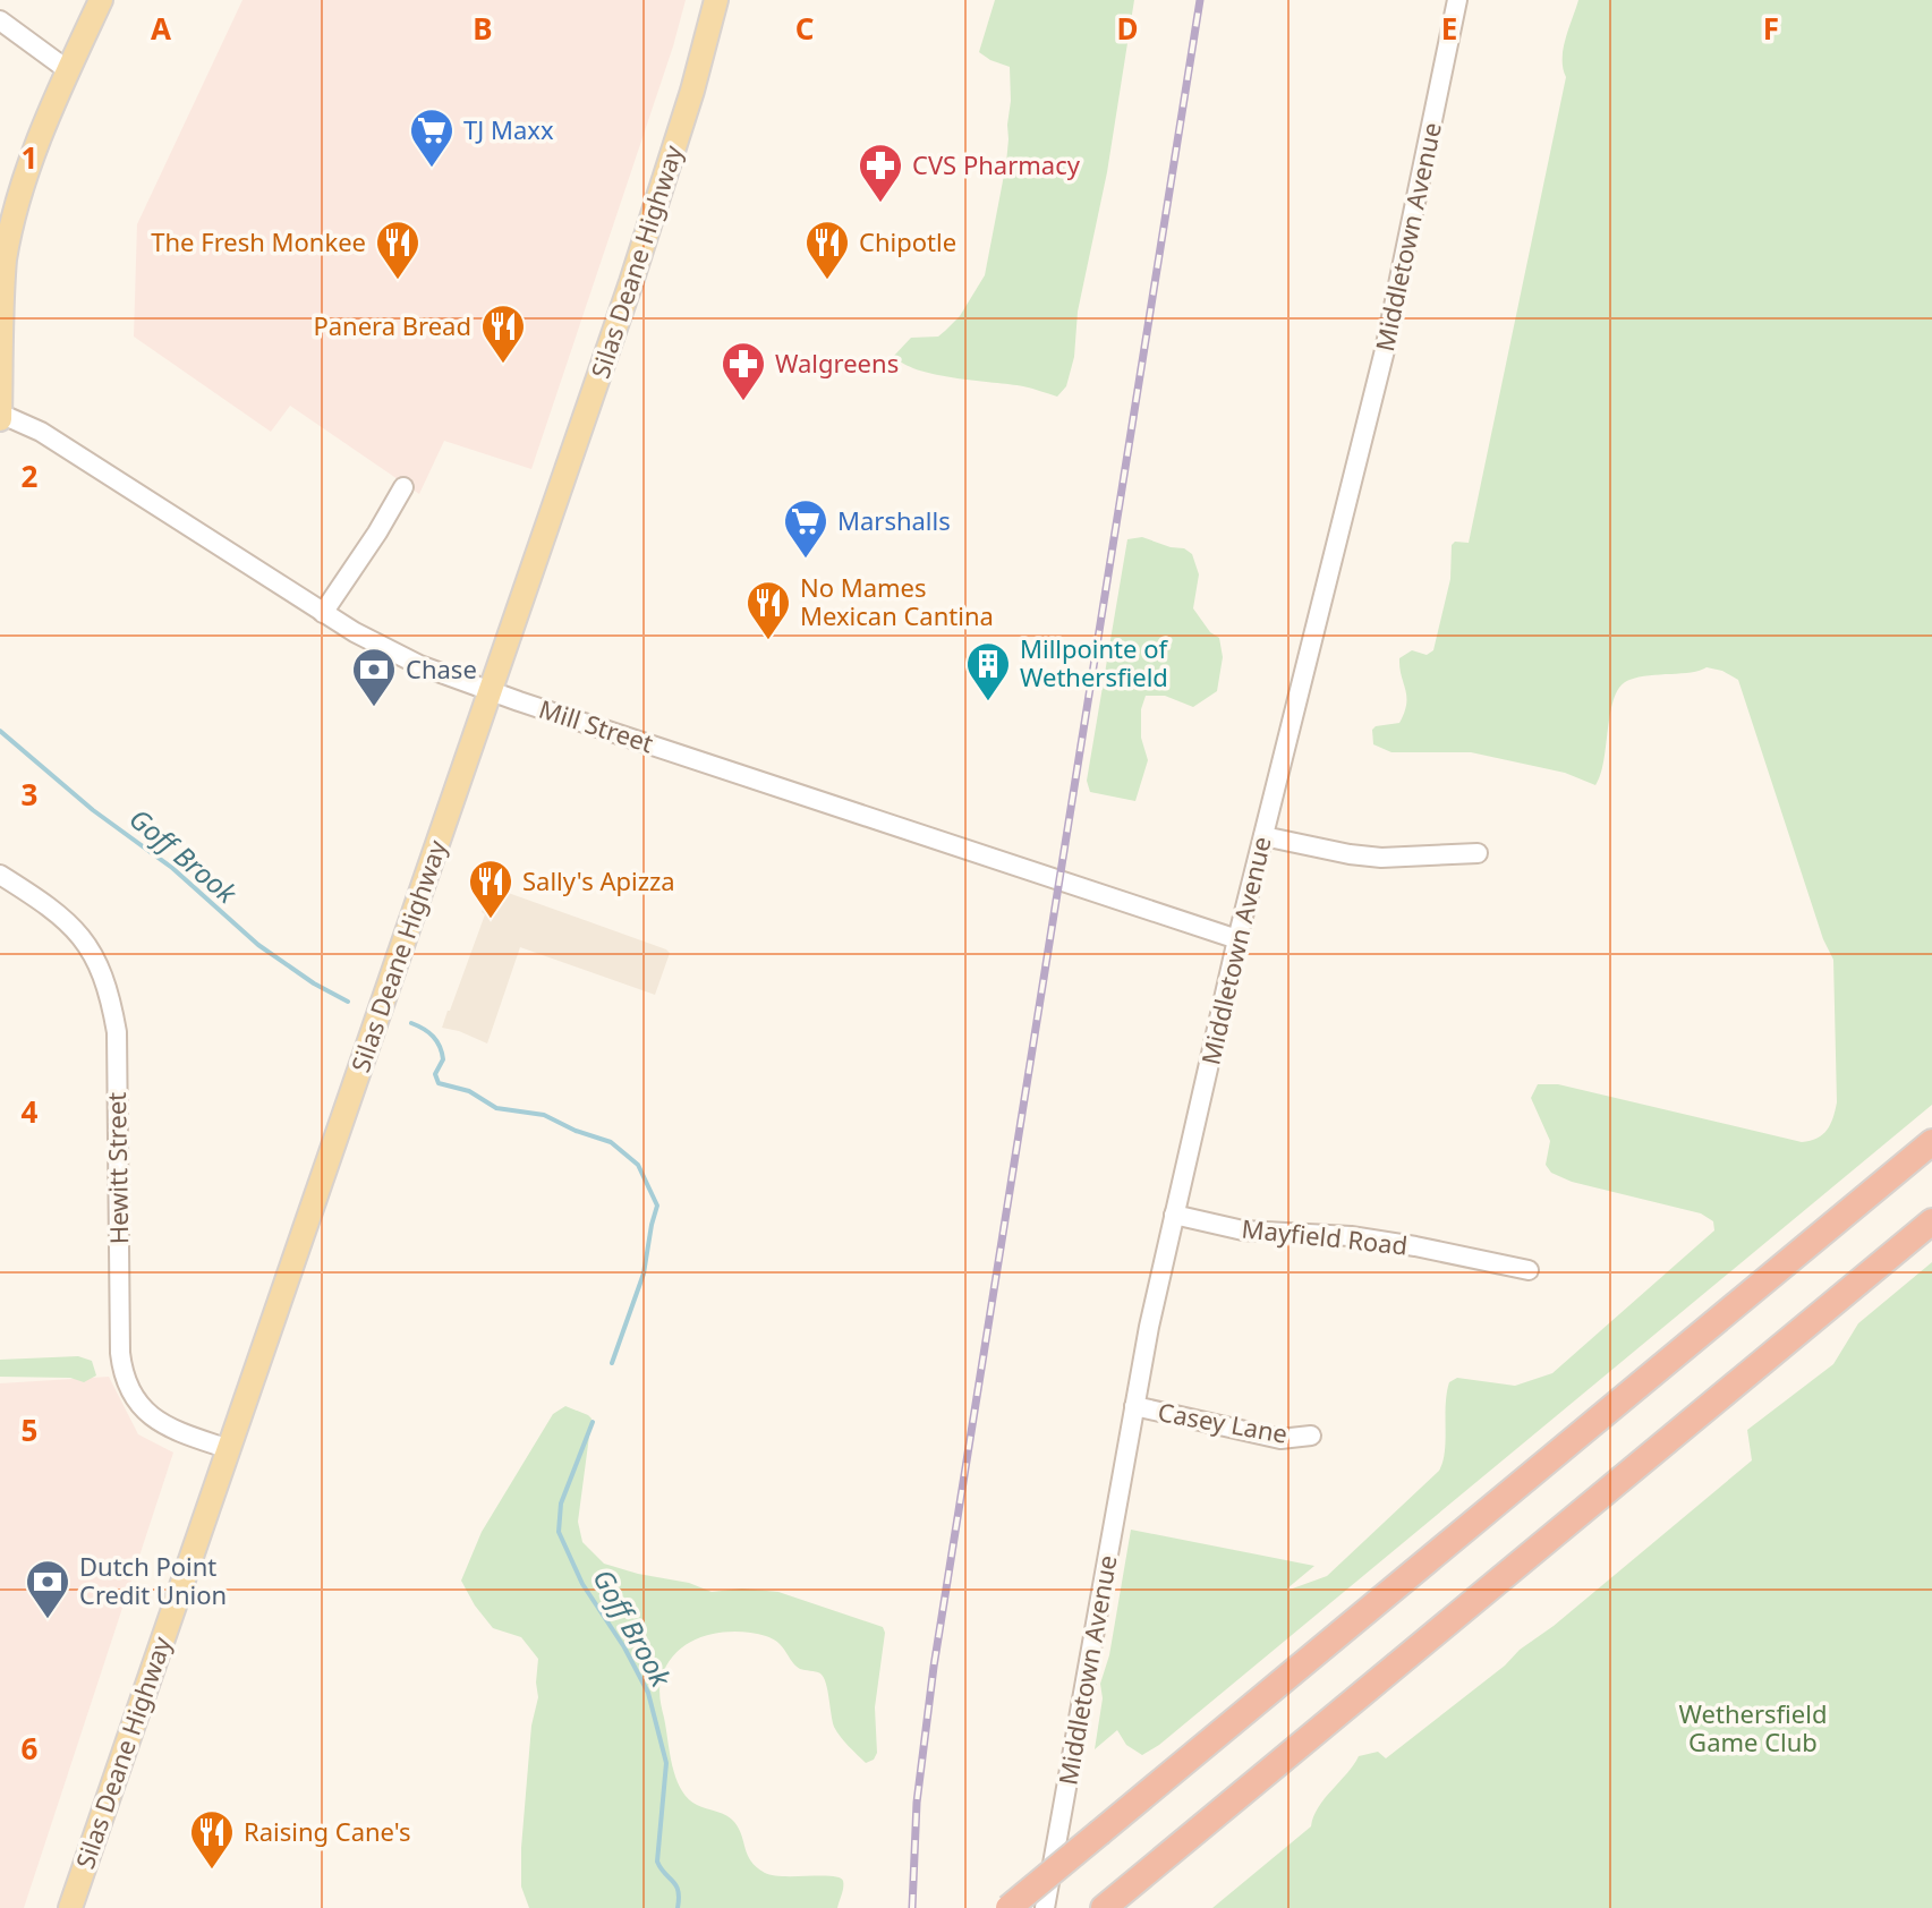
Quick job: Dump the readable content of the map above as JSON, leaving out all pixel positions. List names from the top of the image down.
{
  "streets": {
    "main road": ["Silas Deane Highway"],
    "street": [
      "Middletown Avenue",
      "Mill Street",
      "Hewitt Street",
      "Mayfield Road",
      "Casey Lane"
    ]
  },
  "crossings": [
    ["Middletown Avenue", "Mill Street"],
    ["Middletown Avenue", "Mayfield Road"],
    ["Middletown Avenue", "Casey Lane"],
    ["Silas Deane Highway", "Mill Street"],
    ["Silas Deane Highway", "Hewitt Street"]
  ],
  "water": ["Goff Brook"],
  "parks": ["Wethersfield Game Club"],
  "places": {
    "supermarket": ["TJ Maxx", "Marshalls"],
    "pharmacy": ["CVS Pharmacy", "Walgreens"],
    "restaurant": [
      "The Fresh Monkee",
      "Chipotle",
      "Panera Bread",
      "No Mames Mexican Cantina",
      "Sally's Apizza",
      "Raising Cane's"
    ],
    "building": ["Millpointe of Wethersfield"],
    "bank": ["Chase", "Dutch Point Credit Union"]
  },
  "grid": {
    "columns": [
      "A",
      "B",
      "C",
      "D",
      "E",
      "F"
    ],
    "rows": [
      "1",
      "2",
      "3",
      "4",
      "5",
      "6"
    ]
  }
}
